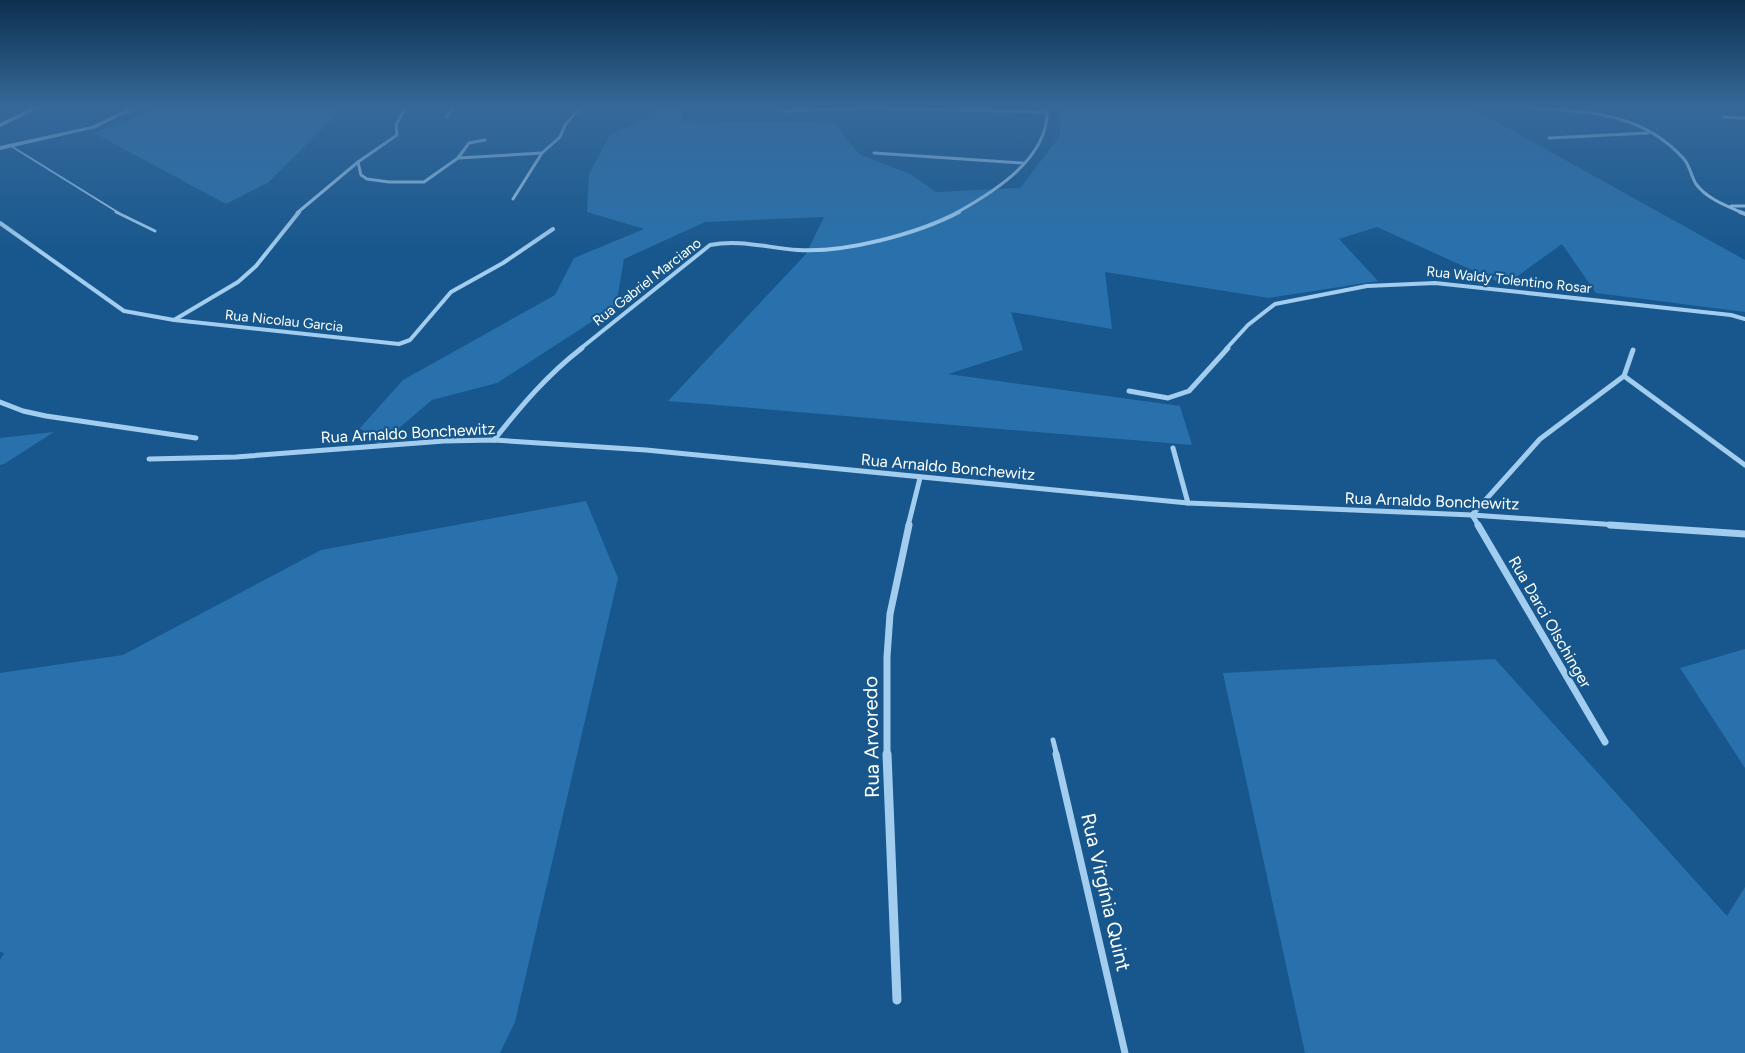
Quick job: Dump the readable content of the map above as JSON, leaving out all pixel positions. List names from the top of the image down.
{
  "streets": {
    "street": [
      "Rua Waldy Tolentino Rosar",
      "Rua Gabriel Marciano",
      "Rua Nicolau Garcia",
      "Rua Arnaldo Bonchewitz",
      "Rua Darci Olschinger",
      "Rua Arvoredo"
    ],
    "lane": ["Rua Virgínia Quint"]
  },
  "crossings": [
    ["Rua Gabriel Marciano", "Rua Arnaldo Bonchewitz"],
    ["Rua Arnaldo Bonchewitz", "Rua Darci Olschinger"],
    ["Rua Arnaldo Bonchewitz", "Rua Arvoredo"]
  ]
}
